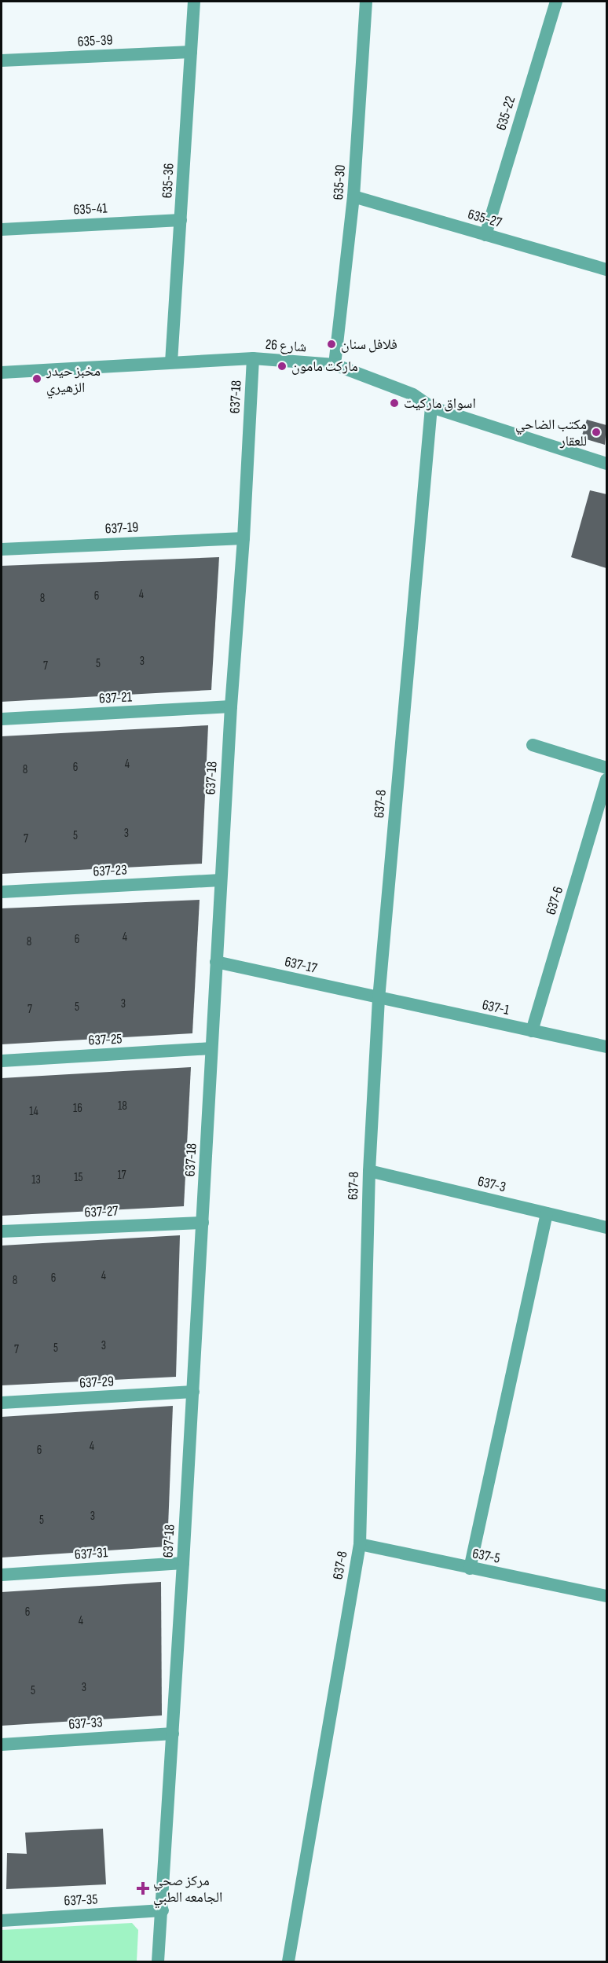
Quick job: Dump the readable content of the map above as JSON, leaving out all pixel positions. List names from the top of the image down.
{
  "streets": {
    "street": [
      "635-39",
      "635-22",
      "635-36",
      "635-30",
      "635-41",
      "635-27",
      "شارع 26",
      "637-18",
      "637-19",
      "637-21",
      "637-8",
      "637-23",
      "637-6",
      "637-17",
      "637-1",
      "637-25",
      "637-3",
      "637-27",
      "637-29",
      "637-31",
      "637-5",
      "637-33",
      "637-35"
    ]
  },
  "crossings": [
    ["635-39", "635-36"],
    ["635-22", "635-27"],
    ["635-36", "635-41"],
    ["635-36", "شارع 26"],
    ["635-30", "635-27"],
    ["635-30", "شارع 26"],
    ["شارع 26", "637-18"],
    ["شارع 26", "637-8"],
    ["637-18", "637-19"],
    ["637-18", "637-21"],
    ["637-18", "637-23"],
    ["637-18", "637-17"],
    ["637-18", "637-25"],
    ["637-18", "637-27"],
    ["637-18", "637-29"],
    ["637-18", "637-31"],
    ["637-18", "637-33"],
    ["637-18", "637-35"],
    ["637-8", "637-17"],
    ["637-8", "637-1"],
    ["637-8", "637-3"],
    ["637-8", "637-5"],
    ["637-6", "637-1"],
    ["637-17", "637-1"]
  ],
  "places": {
    "other": [
      "فلافل سنان",
      "ماركت مامون",
      "مخبز حيدر الزهيري",
      "اسواق ماركيت",
      "مكتب الضاحي للعقار"
    ],
    "health": ["مركز صحي الجامعه الطبي"]
  },
  "house_numbers": [
    "4",
    "6",
    "8",
    "3",
    "5",
    "7",
    "4",
    "6",
    "8",
    "3",
    "5",
    "7",
    "4",
    "6",
    "8",
    "3",
    "5",
    "7",
    "18",
    "16",
    "14",
    "17",
    "15",
    "13",
    "4",
    "6",
    "8",
    "3",
    "5",
    "7",
    "4",
    "6",
    "3",
    "5",
    "6",
    "4",
    "3",
    "5"
  ]
}
